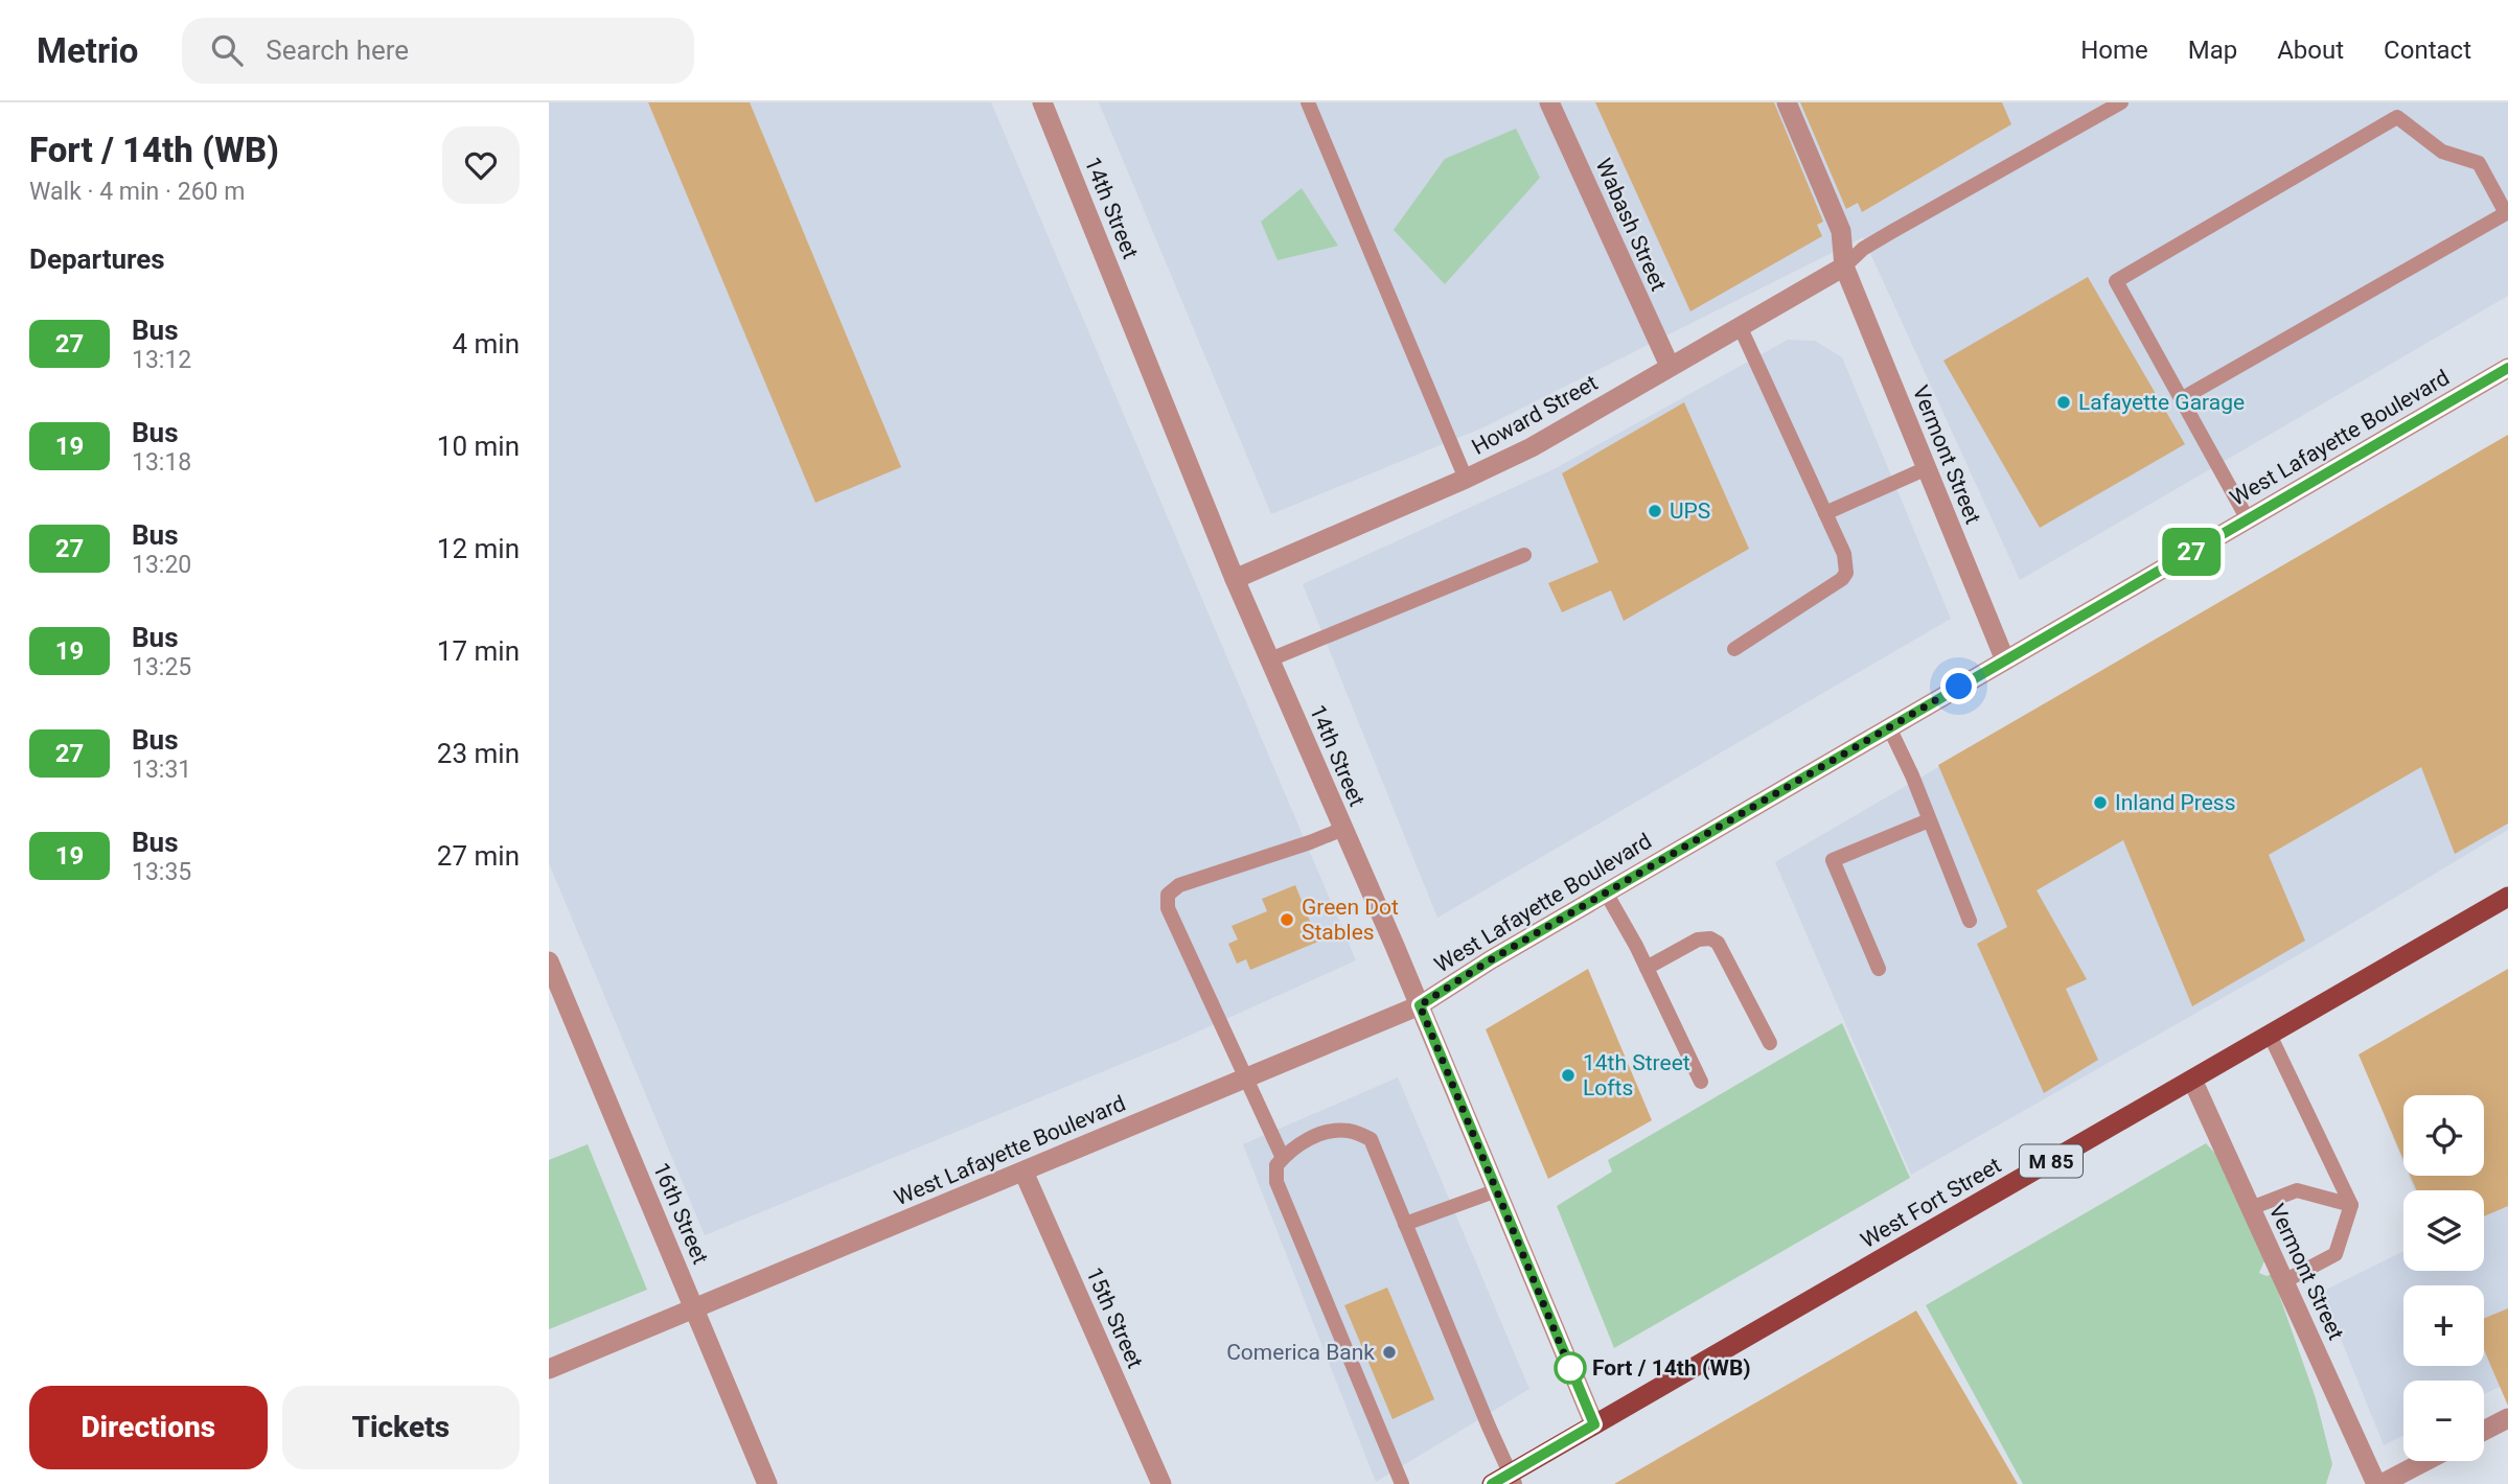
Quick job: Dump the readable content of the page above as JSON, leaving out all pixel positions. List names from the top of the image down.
{
  "streets": {
    "main road": ["M 85", "West Fort Street"],
    "street": [
      "14th Street",
      "Wabash Street",
      "Howard Street",
      "West Lafayette Boulevard",
      "Vermont Street",
      "16th Street",
      "15th Street"
    ]
  },
  "crossings": [
    ["14th Street", "Howard Street"],
    ["14th Street", "West Lafayette Boulevard"],
    ["14th Street", "West Fort Street"],
    ["Wabash Street", "Howard Street"],
    ["Howard Street", "Vermont Street"],
    ["West Lafayette Boulevard", "Vermont Street"],
    ["West Lafayette Boulevard", "16th Street"],
    ["West Lafayette Boulevard", "15th Street"],
    ["Vermont Street", "West Fort Street"]
  ],
  "places": [
    "Lafayette Garage",
    "UPS",
    "Inland Press",
    "Green Dot Stables",
    "14th Street Lofts",
    "Comerica Bank",
    "Fort / 14th (WB)"
  ],
  "lines": ["bus line 27"],
  "page": {
    "header": "Metrio",
    "search": "Search here",
    "nav": [
      "Home",
      "Map",
      "About",
      "Contact"
    ],
    "heading": [
      ["Fort / 14th (WB)", "Walk · 4 min · 260 m"],
      "Departures"
    ],
    "on_map": "27",
    "list": [
      {
        "mark": "27",
        "name": "Bus",
        "note": "13:12",
        "value": "4 min"
      },
      {
        "mark": "19",
        "name": "Bus",
        "note": "13:18",
        "value": "10 min"
      },
      {
        "mark": "27",
        "name": "Bus",
        "note": "13:20",
        "value": "12 min"
      },
      {
        "mark": "19",
        "name": "Bus",
        "note": "13:25",
        "value": "17 min"
      },
      {
        "mark": "27",
        "name": "Bus",
        "note": "13:31",
        "value": "23 min"
      },
      {
        "mark": "19",
        "name": "Bus",
        "note": "13:35",
        "value": "27 min"
      }
    ],
    "map_buttons": ["+", "−"],
    "buttons": ["Directions", "Tickets"]
  }
}
